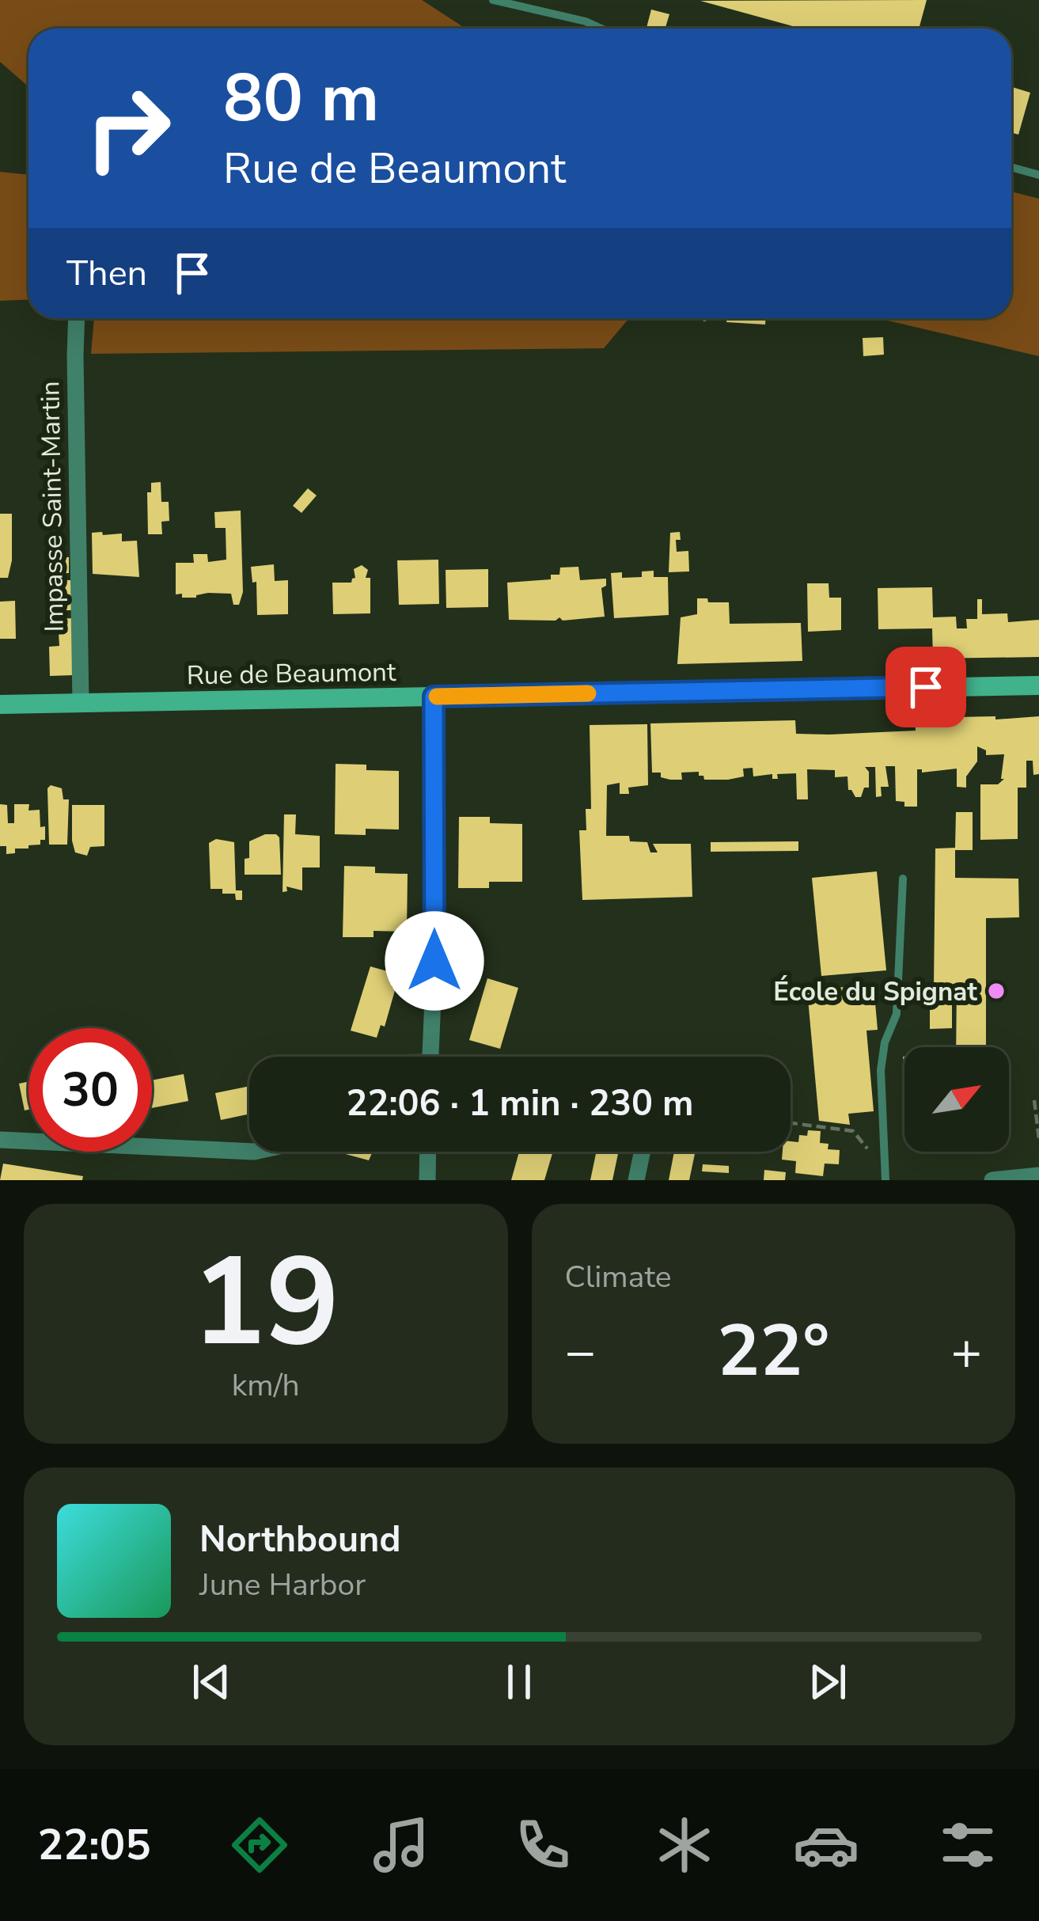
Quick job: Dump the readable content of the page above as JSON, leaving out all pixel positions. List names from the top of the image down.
{
  "streets": {
    "main road": ["Rue de Beaumont"],
    "street": ["Impasse Saint-Martin"]
  },
  "crossings": [
    ["Impasse Saint-Martin", "Rue de Beaumont"]
  ],
  "places": ["École du Spignat"],
  "north": "top right",
  "page": {
    "turn": ["80 m", "Rue de Beaumont"],
    "then": "Then",
    "limit": "30",
    "trip": "22:06 · 1 min · 230 m",
    "tile": [
      ["19", "km/h"],
      "Climate"
    ],
    "heat": ["−", "22°", "+"],
    "song": ["Northbound", "June Harbor"],
    "tabs": "22:05"
  }
}
